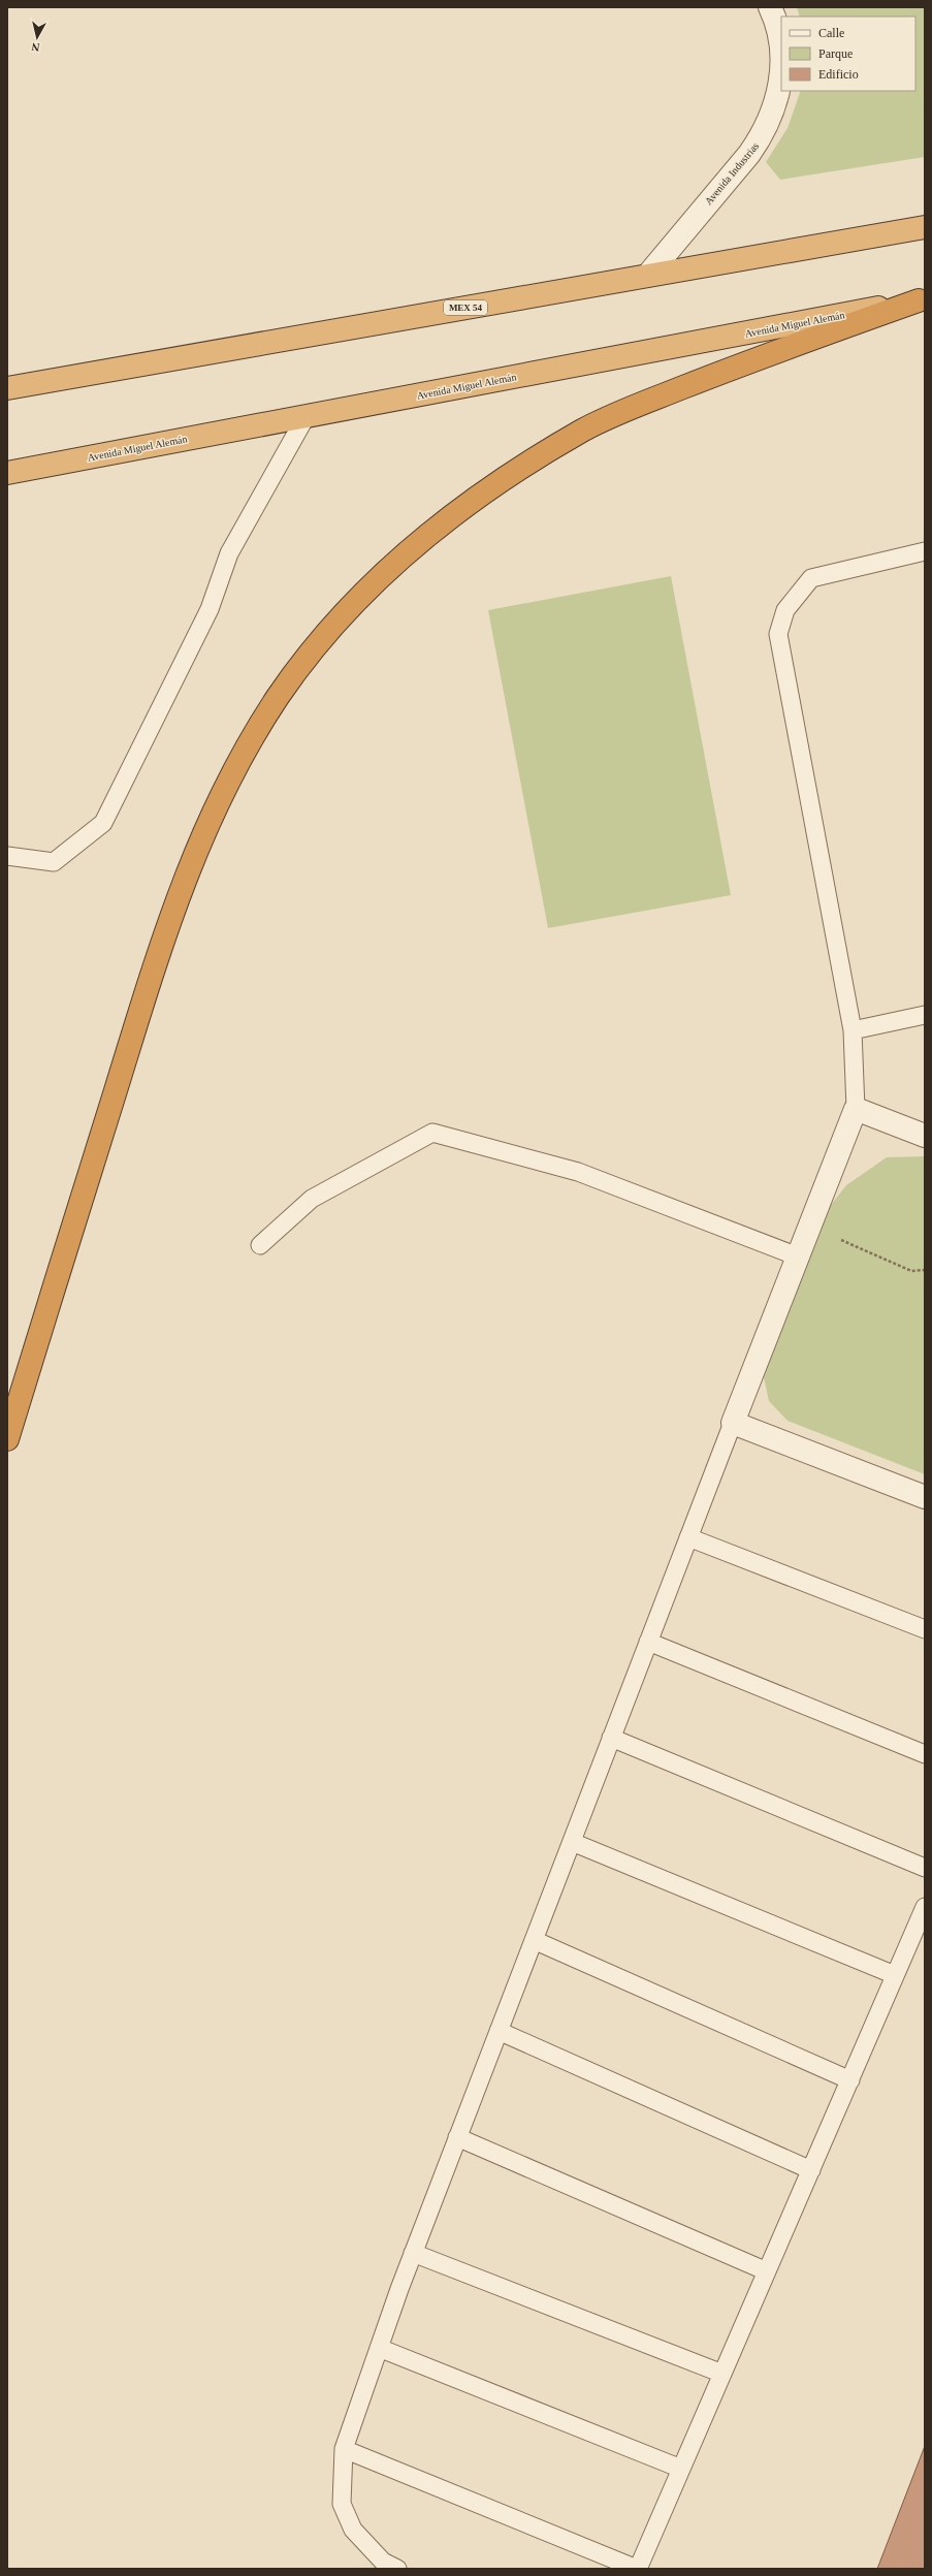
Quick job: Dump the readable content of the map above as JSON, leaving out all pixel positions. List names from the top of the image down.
{
  "streets": {
    "highway": ["MEX 54", "Avenida Miguel Alemán"],
    "street": ["Avenida Industrias"]
  },
  "crossings": [
    ["Avenida Industrias", "MEX 54"]
  ],
  "legend": ["Calle", "Parque", "Edificio"],
  "north": "bottom"
}
